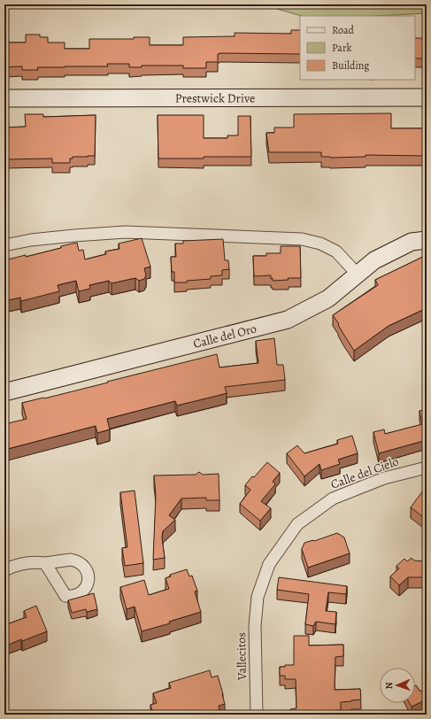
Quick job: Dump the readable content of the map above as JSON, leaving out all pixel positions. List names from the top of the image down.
{
  "streets": {
    "street": [
      "Prestwick Drive",
      "Calle del Oro",
      "Calle del Cielo",
      "Vallecitos"
    ]
  },
  "crossings": [
    ["Calle del Cielo", "Vallecitos"]
  ],
  "legend": ["Road", "Park", "Building"],
  "north": "left"
}
